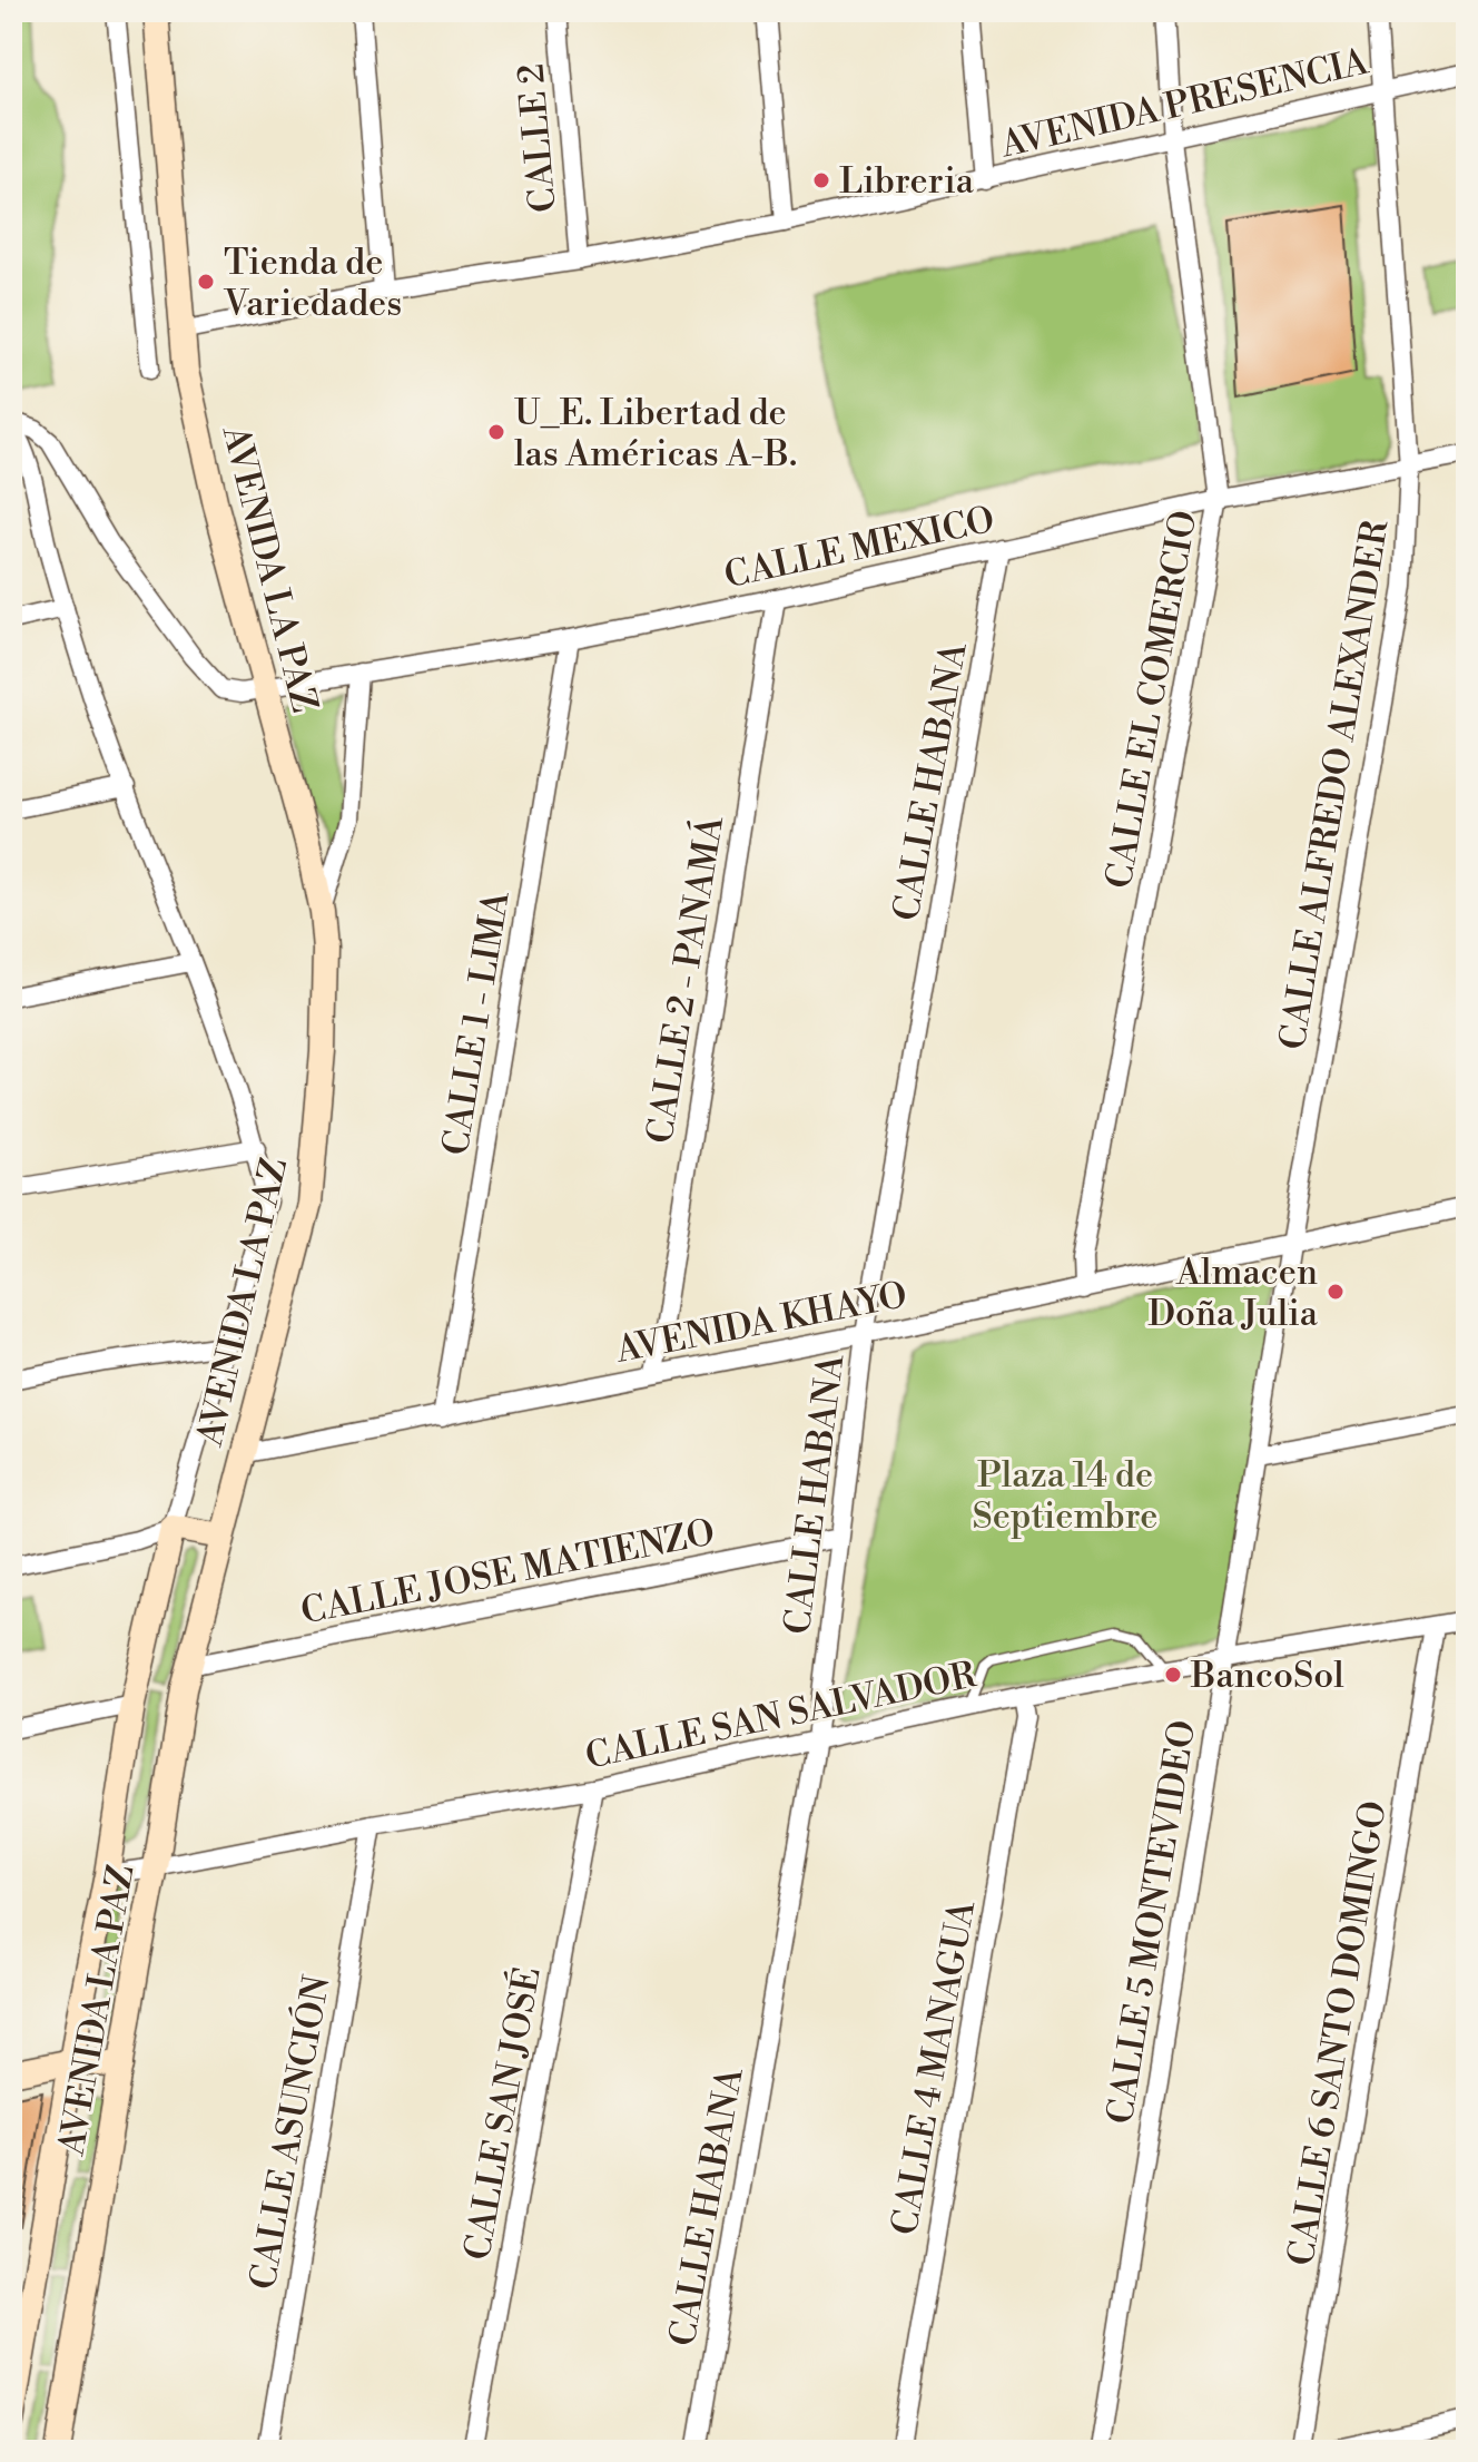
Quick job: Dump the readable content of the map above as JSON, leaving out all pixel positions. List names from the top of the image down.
{
  "streets": {
    "main road": ["AVENIDA LA PAZ"],
    "street": [
      "AVENIDA PRESENCIA",
      "CALLE 2",
      "CALLE MEXICO",
      "CALLE EL COMERCIO",
      "CALLE HABANA",
      "CALLE ALFREDO ALEXANDER",
      "CALLE 2 - PANAMÁ",
      "CALLE 1 - LIMA",
      "AVENIDA KHAYO",
      "CALLE JOSE MATIENZO",
      "CALLE SAN SALVADOR",
      "CALLE 5 MONTEVIDEO",
      "CALLE 6 SANTO DOMINGO",
      "CALLE 4 MANAGUA",
      "CALLE SAN JOSÉ",
      "CALLE ASUNCIÓN"
    ]
  },
  "crossings": [
    ["AVENIDA PRESENCIA", "CALLE 2"],
    ["AVENIDA PRESENCIA", "AVENIDA LA PAZ"],
    ["AVENIDA PRESENCIA", "CALLE EL COMERCIO"],
    ["AVENIDA PRESENCIA", "CALLE ALFREDO ALEXANDER"],
    ["CALLE MEXICO", "AVENIDA LA PAZ"],
    ["CALLE MEXICO", "CALLE EL COMERCIO"],
    ["CALLE MEXICO", "CALLE HABANA"],
    ["CALLE MEXICO", "CALLE ALFREDO ALEXANDER"],
    ["CALLE MEXICO", "CALLE 2 - PANAMÁ"],
    ["CALLE MEXICO", "CALLE 1 - LIMA"],
    ["AVENIDA LA PAZ", "AVENIDA KHAYO"],
    ["AVENIDA LA PAZ", "CALLE JOSE MATIENZO"],
    ["AVENIDA LA PAZ", "CALLE SAN SALVADOR"],
    ["CALLE EL COMERCIO", "AVENIDA KHAYO"],
    ["CALLE HABANA", "AVENIDA KHAYO"],
    ["CALLE HABANA", "CALLE JOSE MATIENZO"],
    ["CALLE HABANA", "CALLE SAN SALVADOR"],
    ["CALLE ALFREDO ALEXANDER", "AVENIDA KHAYO"],
    ["CALLE ALFREDO ALEXANDER", "CALLE 5 MONTEVIDEO"],
    ["CALLE 2 - PANAMÁ", "AVENIDA KHAYO"],
    ["CALLE 1 - LIMA", "AVENIDA KHAYO"],
    ["AVENIDA KHAYO", "CALLE 5 MONTEVIDEO"],
    ["CALLE SAN SALVADOR", "CALLE 5 MONTEVIDEO"],
    ["CALLE SAN SALVADOR", "CALLE 6 SANTO DOMINGO"],
    ["CALLE SAN SALVADOR", "CALLE 4 MANAGUA"],
    ["CALLE SAN SALVADOR", "CALLE SAN JOSÉ"],
    ["CALLE SAN SALVADOR", "CALLE ASUNCIÓN"]
  ],
  "parks": ["Plaza 14 de Septiembre"],
  "places": [
    "Libreria",
    "Tienda de Variedades",
    "U_E. Libertad de las Américas A-B.",
    "Almacen Doña Julia",
    "BancoSol"
  ]
}
